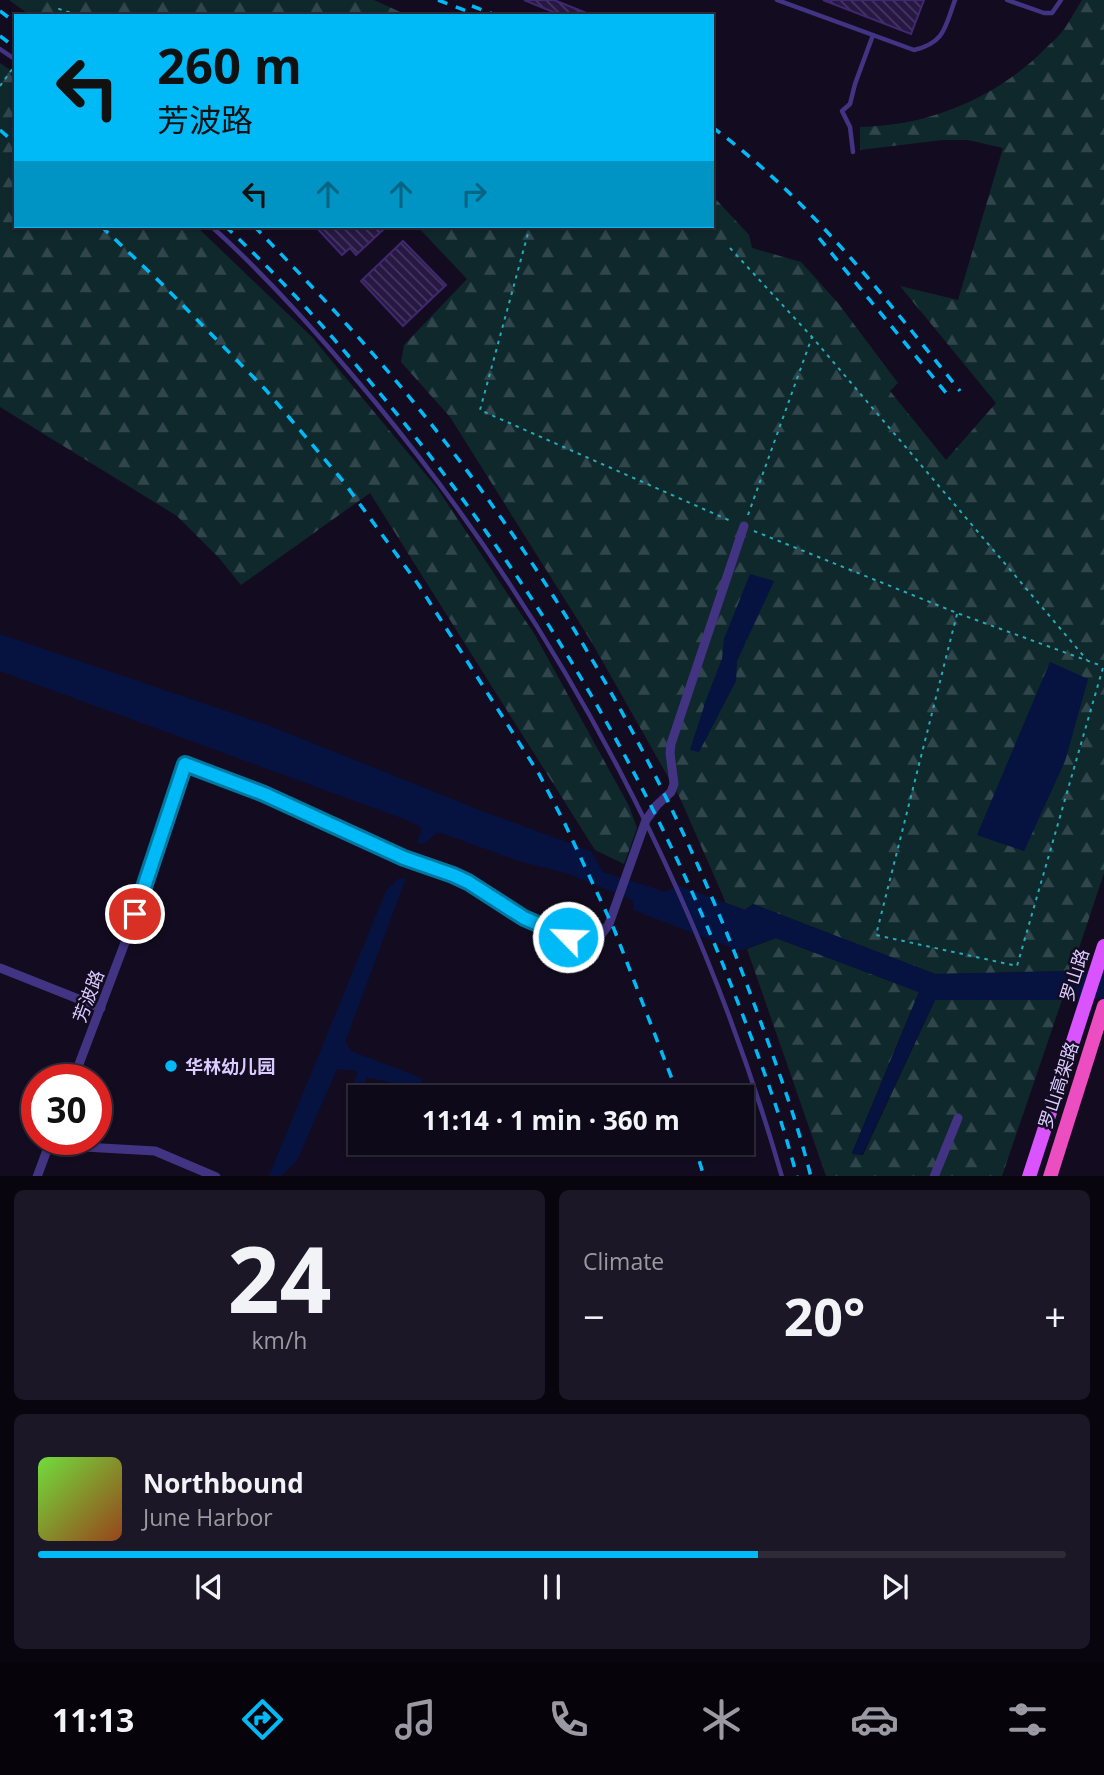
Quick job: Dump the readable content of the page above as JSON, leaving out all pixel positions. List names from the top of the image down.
{
  "streets": {
    "highway": ["罗山高架路"],
    "main road": ["罗山路"],
    "street": ["芳波路"]
  },
  "places": ["华林幼儿园"],
  "page": {
    "turn": ["260 m", "芳波路"],
    "limit": "30",
    "trip": "11:14 · 1 min · 360 m",
    "tile": [
      ["24", "km/h"],
      "Climate"
    ],
    "heat": ["−", "20°", "+"],
    "song": ["Northbound", "June Harbor"],
    "tabs": "11:13"
  }
}
